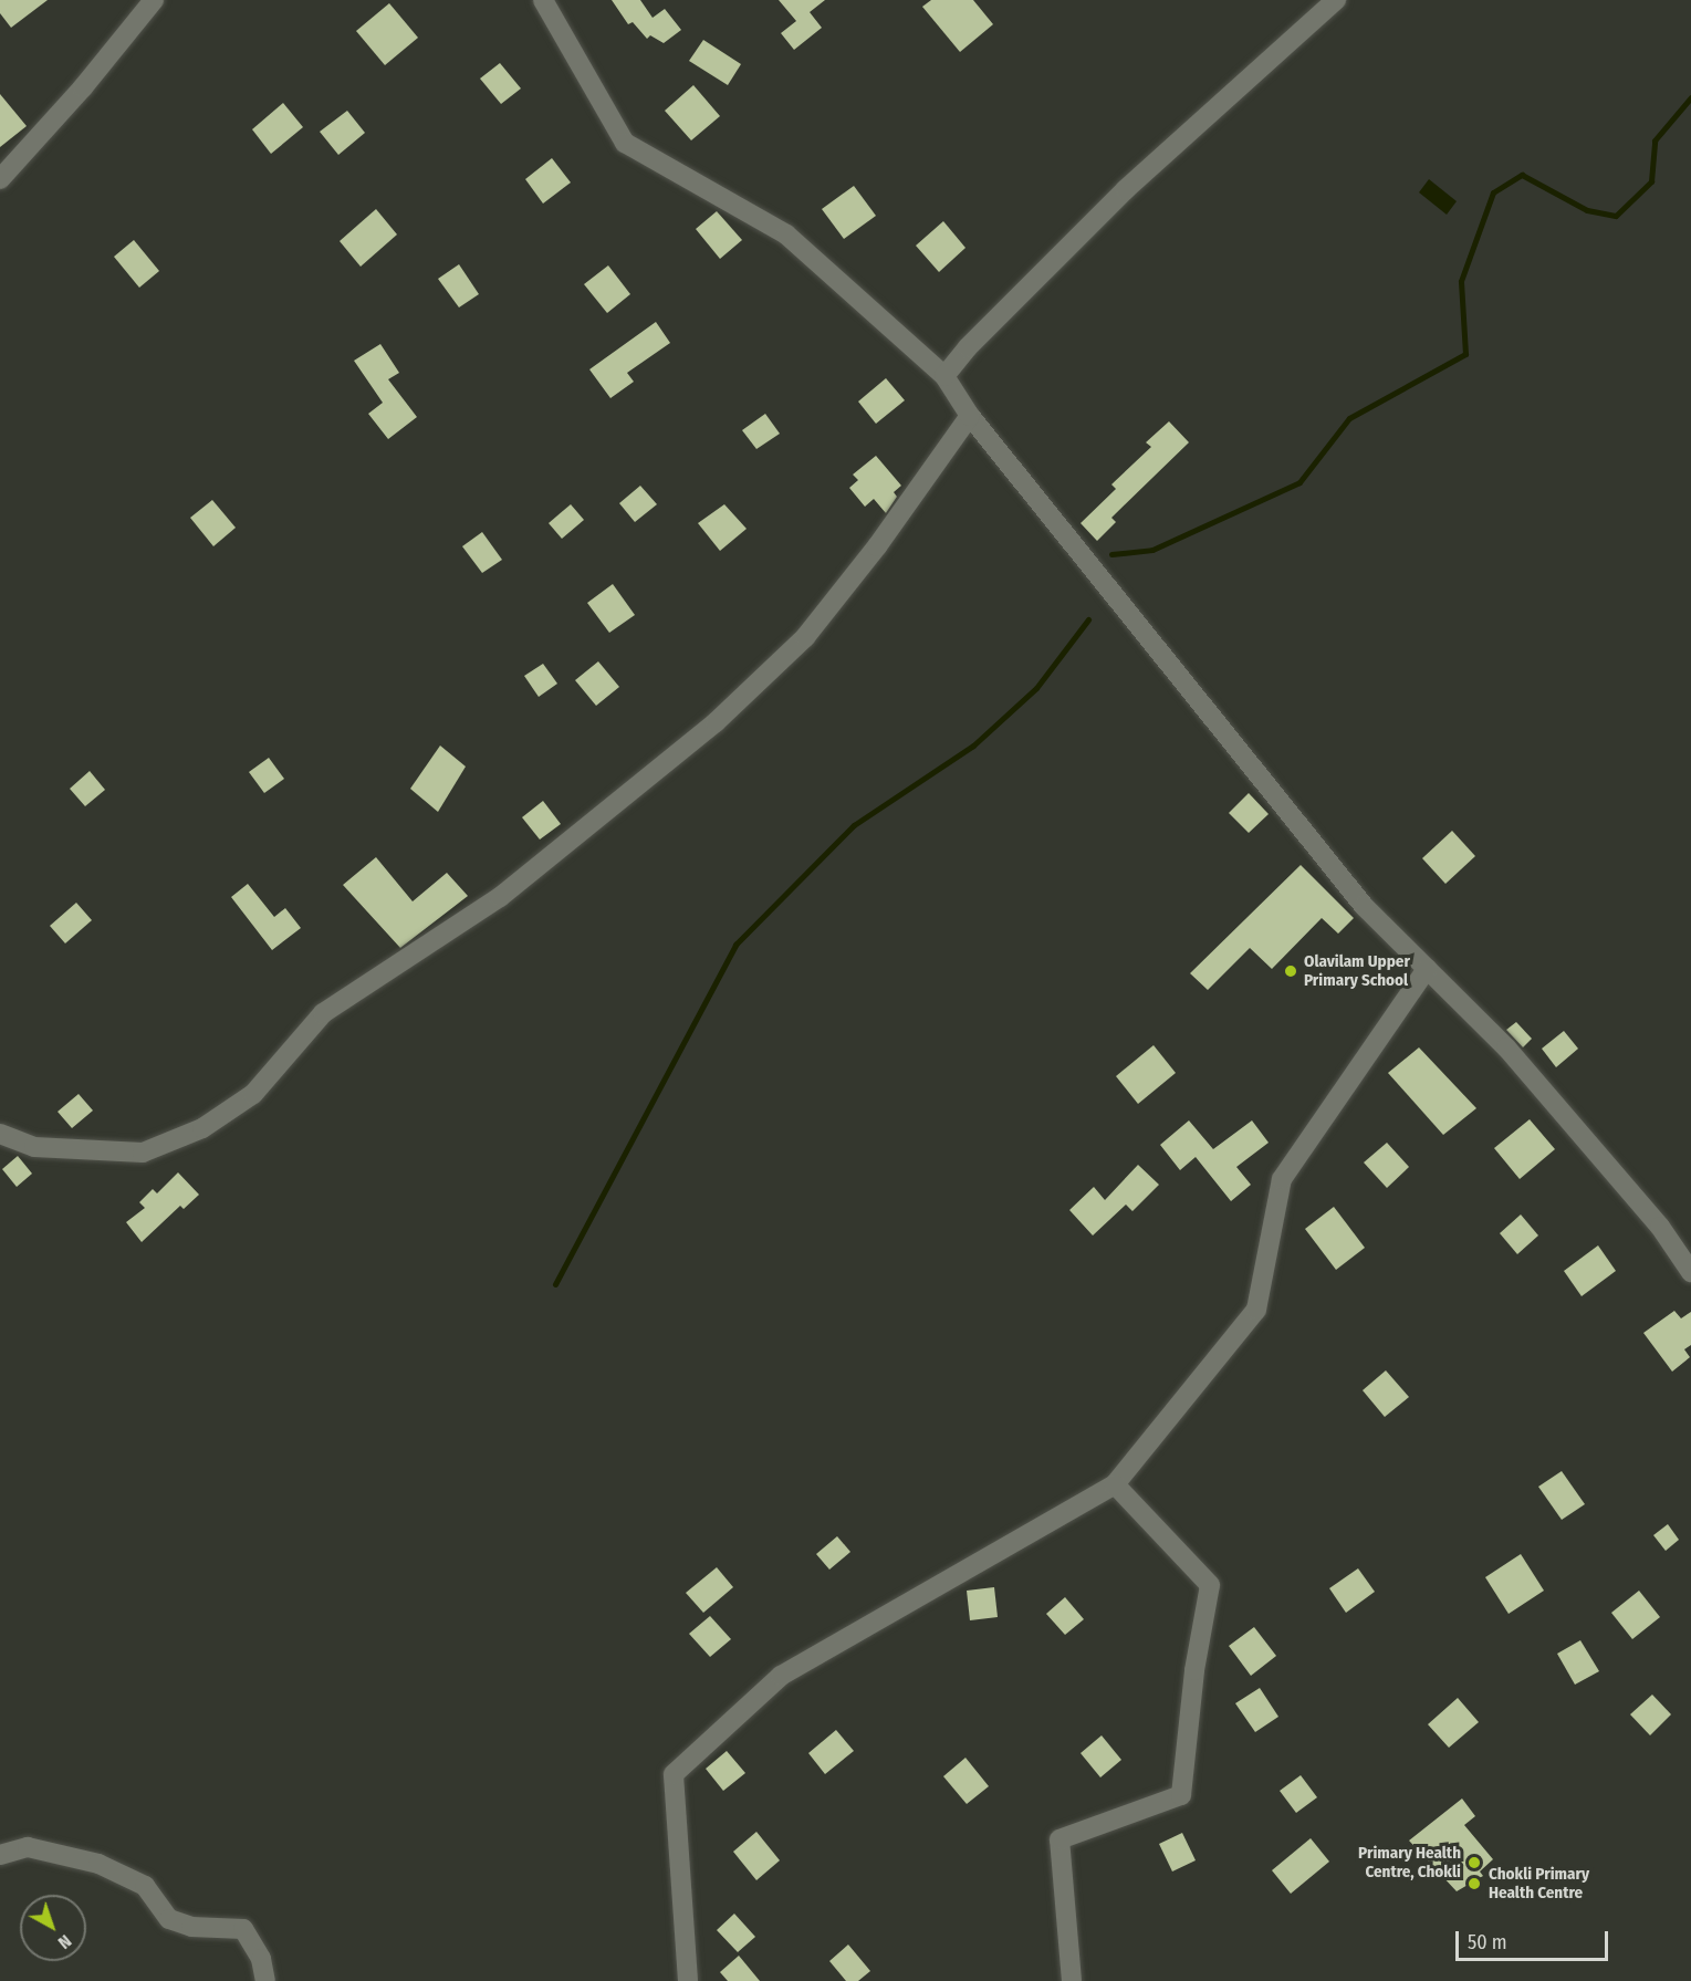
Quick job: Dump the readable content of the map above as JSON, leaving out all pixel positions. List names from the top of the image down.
{
  "places": ["Olavilam Upper Primary School", "Primary Health Centre, Chokli", "Chokli Primary Health Centre"],
  "scale_bar": "50 m",
  "north": "bottom right"
}
